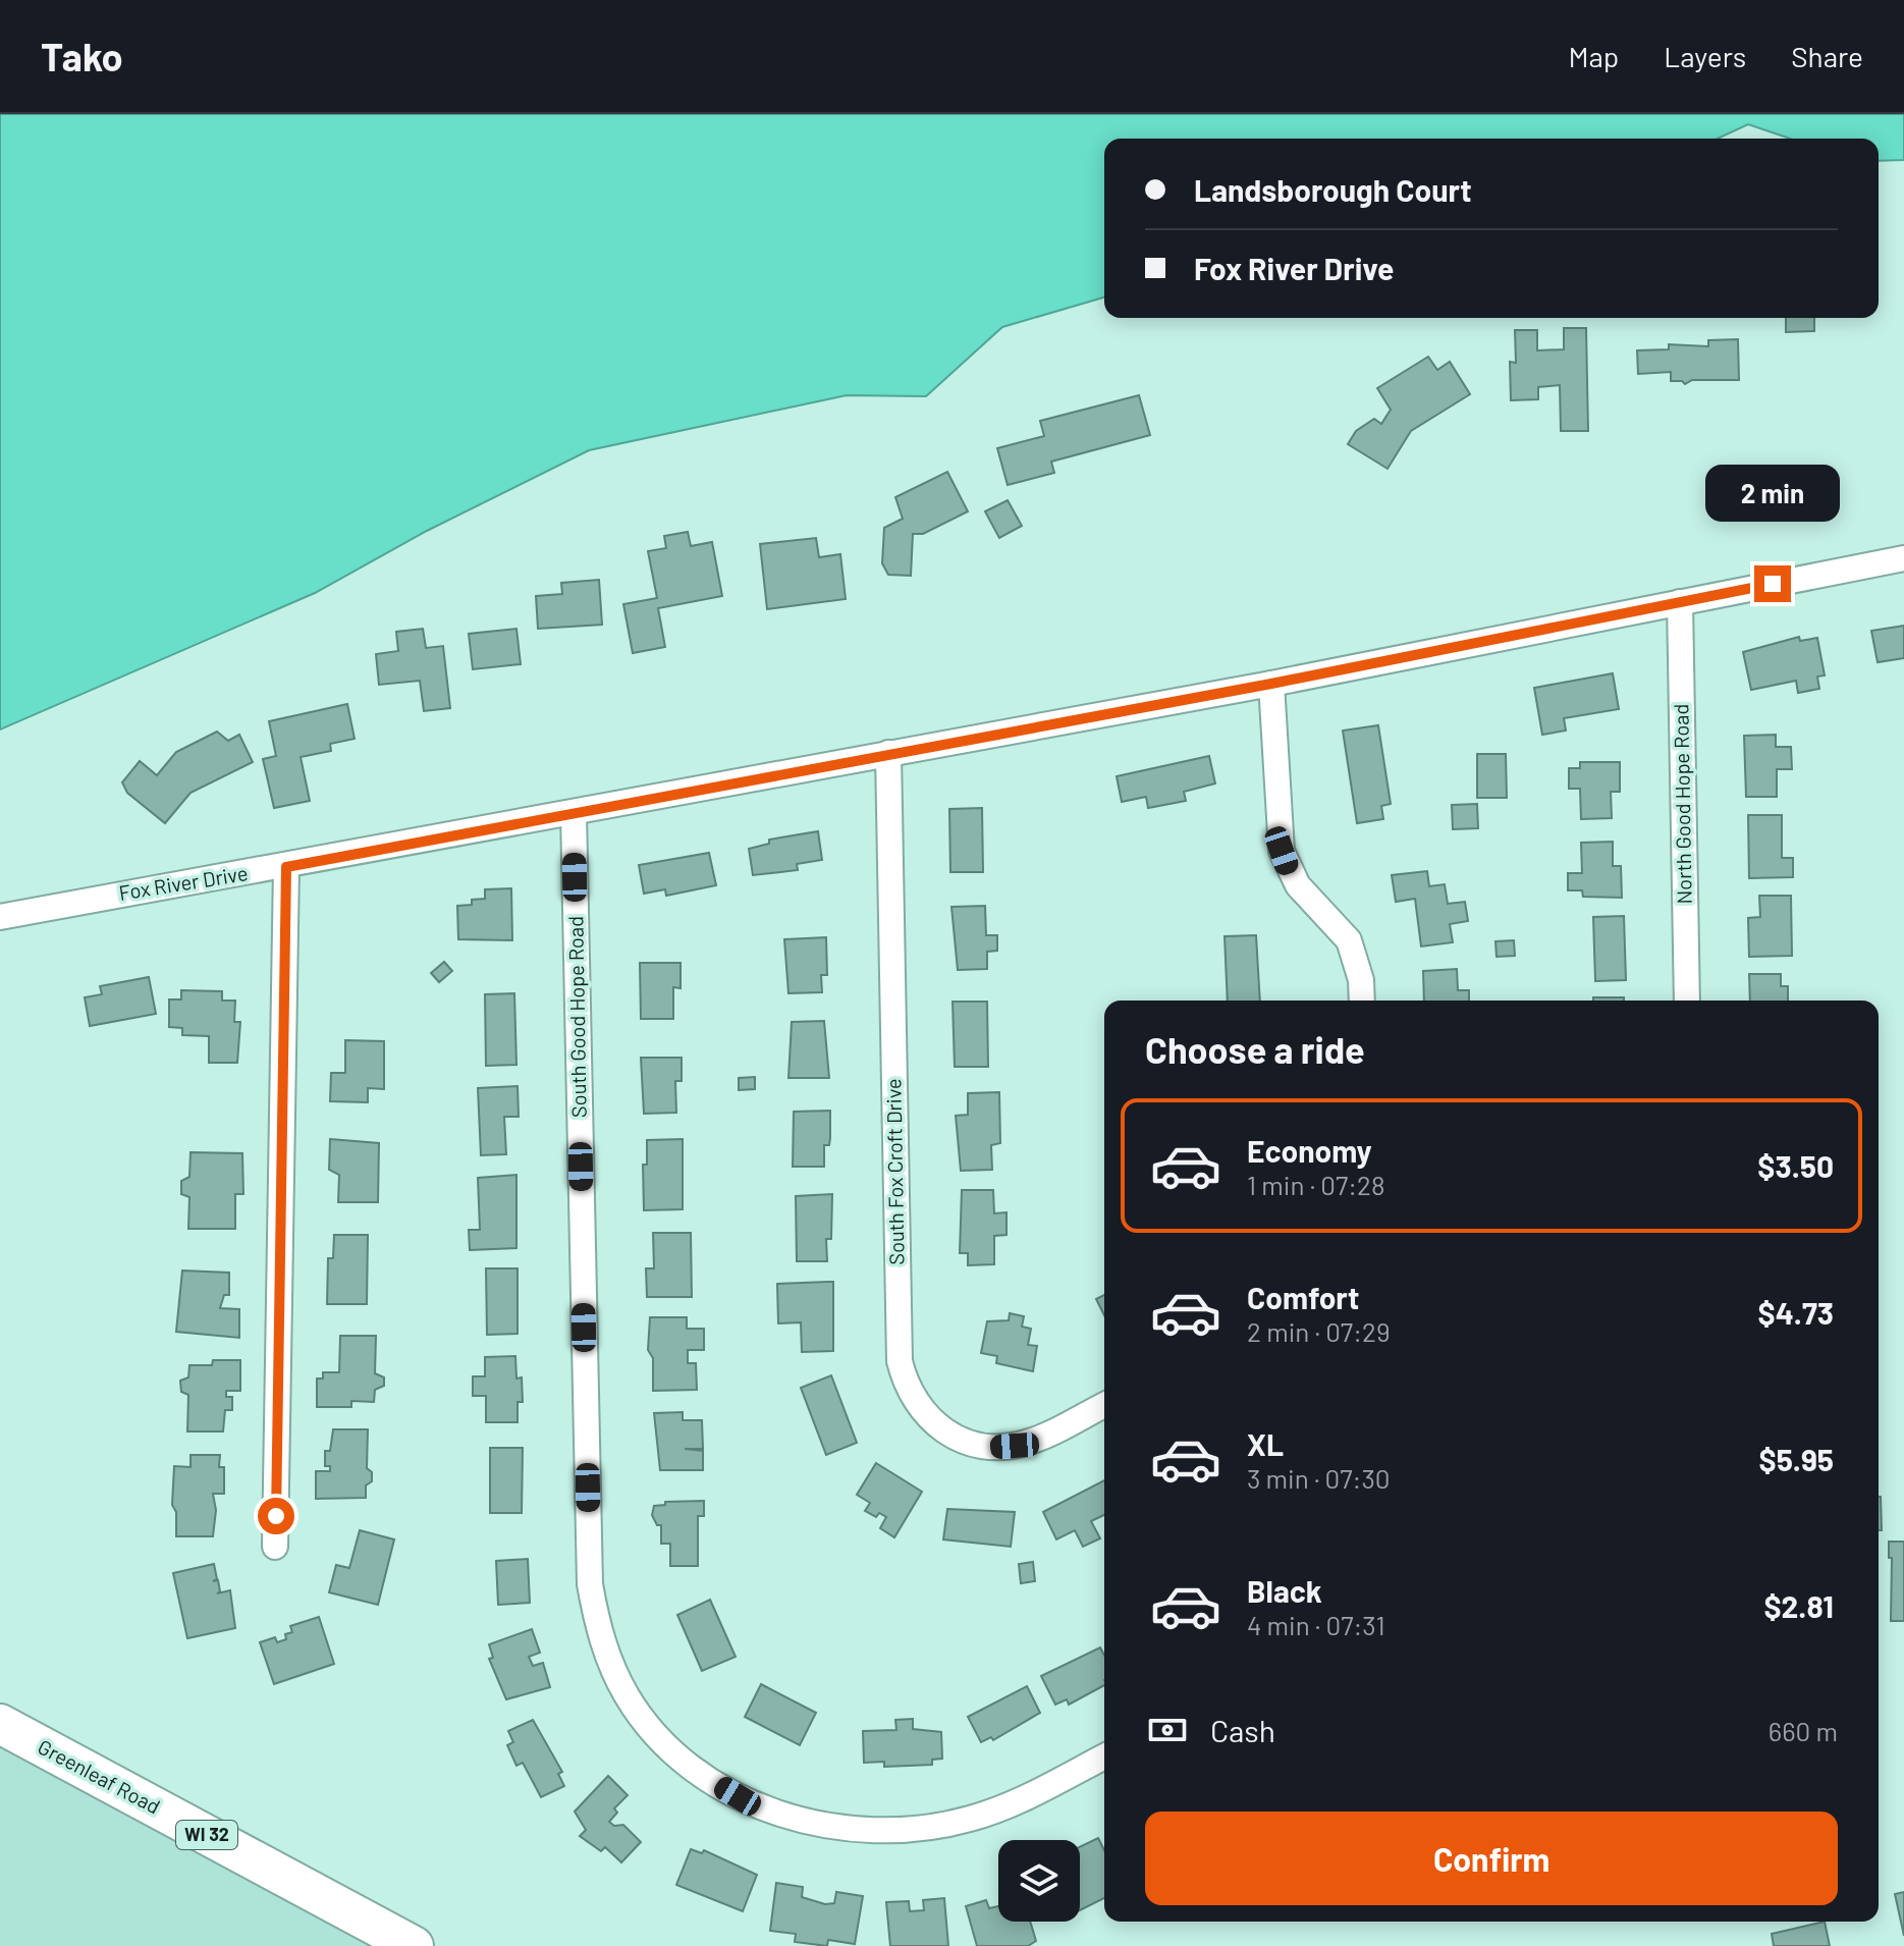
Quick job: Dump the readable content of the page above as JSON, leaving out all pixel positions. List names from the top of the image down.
{
  "streets": {
    "main road": ["Greenleaf Road", "WI 32"],
    "street": [
      "North Good Hope Road",
      "Fox River Drive",
      "South Good Hope Road",
      "South Fox Croft Drive"
    ]
  },
  "crossings": [
    ["North Good Hope Road", "Fox River Drive"],
    ["Fox River Drive", "South Good Hope Road"],
    ["Fox River Drive", "South Fox Croft Drive"]
  ],
  "page": {
    "header": "Tako",
    "nav": ["Map", "Layers", "Share"],
    "banner": ["Landsborough Court", "Fox River Drive"],
    "bubble": "2 min",
    "heading": "Choose a ride",
    "list": [
      {
        "name": "Economy",
        "note": "1 min · 07:28",
        "value": "$3.50"
      },
      {
        "name": "Comfort",
        "note": "2 min · 07:29",
        "value": "$4.73"
      },
      {
        "name": "XL",
        "note": "3 min · 07:30",
        "value": "$5.95"
      },
      {
        "name": "Black",
        "note": "4 min · 07:31",
        "value": "$2.81"
      }
    ],
    "pay": ["Cash", "660 m"],
    "buttons": "Confirm"
  }
}
